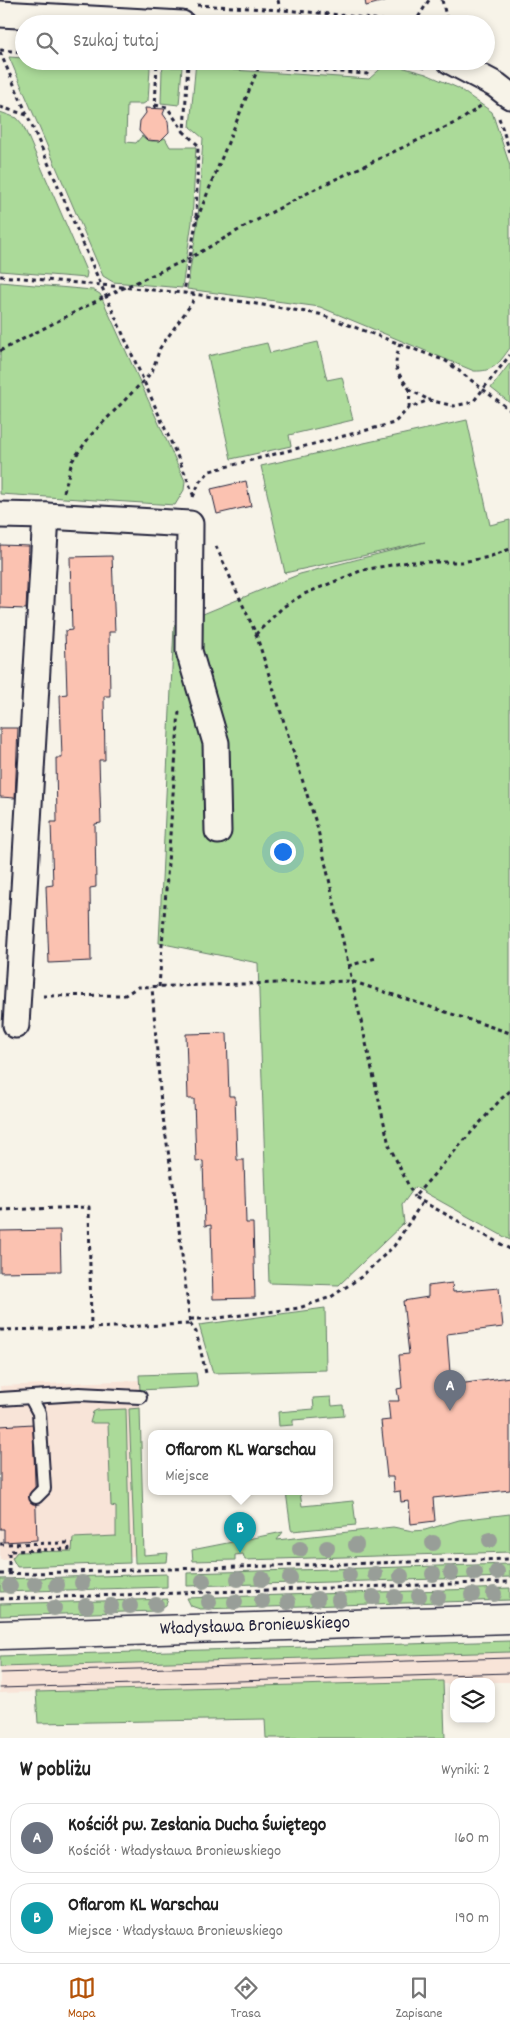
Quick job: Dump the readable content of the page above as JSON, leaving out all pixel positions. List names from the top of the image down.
{
  "streets": {
    "main road": ["Władysława Broniewskiego"]
  },
  "page": {
    "search": "Szukaj tutaj",
    "pins": ["A", "B"],
    "popup": ["Ofiarom KL Warschau", "Miejsce"],
    "heading": ["W pobliżu", "Wyniki: 2"],
    "list": [
      {
        "mark": "A",
        "name": "Kościół pw. Zesłania Ducha Świętego",
        "note": "Kościół · Władysława Broniewskiego",
        "value": "160 m"
      },
      {
        "mark": "B",
        "name": "Ofiarom KL Warschau",
        "note": "Miejsce · Władysława Broniewskiego",
        "value": "190 m"
      }
    ],
    "nav": ["Mapa", "Trasa", "Zapisane"]
  }
}
